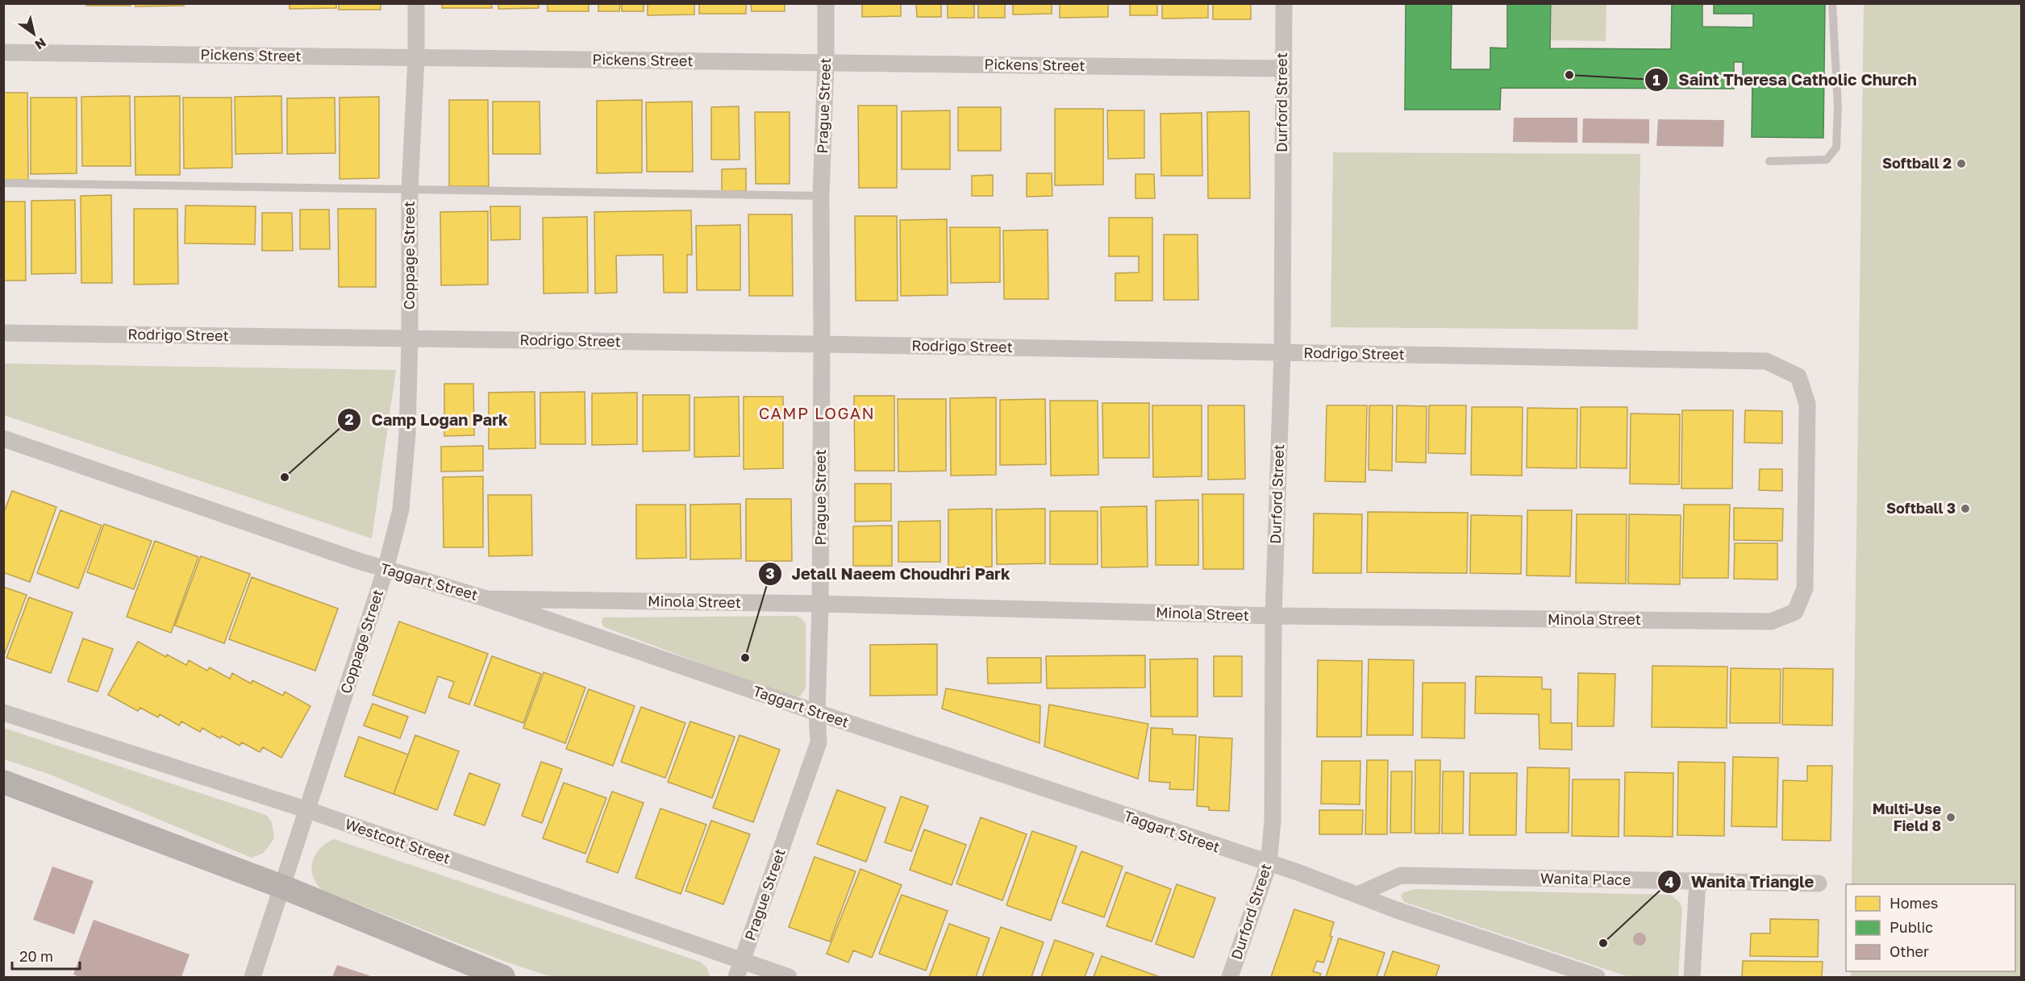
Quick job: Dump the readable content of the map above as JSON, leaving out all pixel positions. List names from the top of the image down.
{
  "streets": {
    "street": [
      "Pickens Street",
      "Durford Street",
      "Prague Street",
      "Coppage Street",
      "Rodrigo Street",
      "Taggart Street",
      "Minola Street",
      "Westcott Street",
      "Wanita Place"
    ]
  },
  "crossings": [
    ["Pickens Street", "Durford Street"],
    ["Pickens Street", "Prague Street"],
    ["Pickens Street", "Coppage Street"],
    ["Durford Street", "Rodrigo Street"],
    ["Durford Street", "Taggart Street"],
    ["Durford Street", "Minola Street"],
    ["Prague Street", "Rodrigo Street"],
    ["Prague Street", "Taggart Street"],
    ["Prague Street", "Minola Street"],
    ["Prague Street", "Westcott Street"],
    ["Coppage Street", "Rodrigo Street"],
    ["Coppage Street", "Taggart Street"],
    ["Coppage Street", "Westcott Street"],
    ["Rodrigo Street", "Minola Street"],
    ["Taggart Street", "Minola Street"],
    ["Taggart Street", "Wanita Place"]
  ],
  "districts": ["CAMP LOGAN"],
  "places": [
    "Saint Theresa Catholic Church",
    "Softball 2",
    "Camp Logan Park",
    "Softball 3",
    "Jetall Naeem Choudhri Park",
    "Multi-Use Field 8",
    "Wanita Triangle"
  ],
  "legend": ["Homes", "Public", "Other"],
  "scale_bar": "20 m",
  "north": "bottom right"
}
